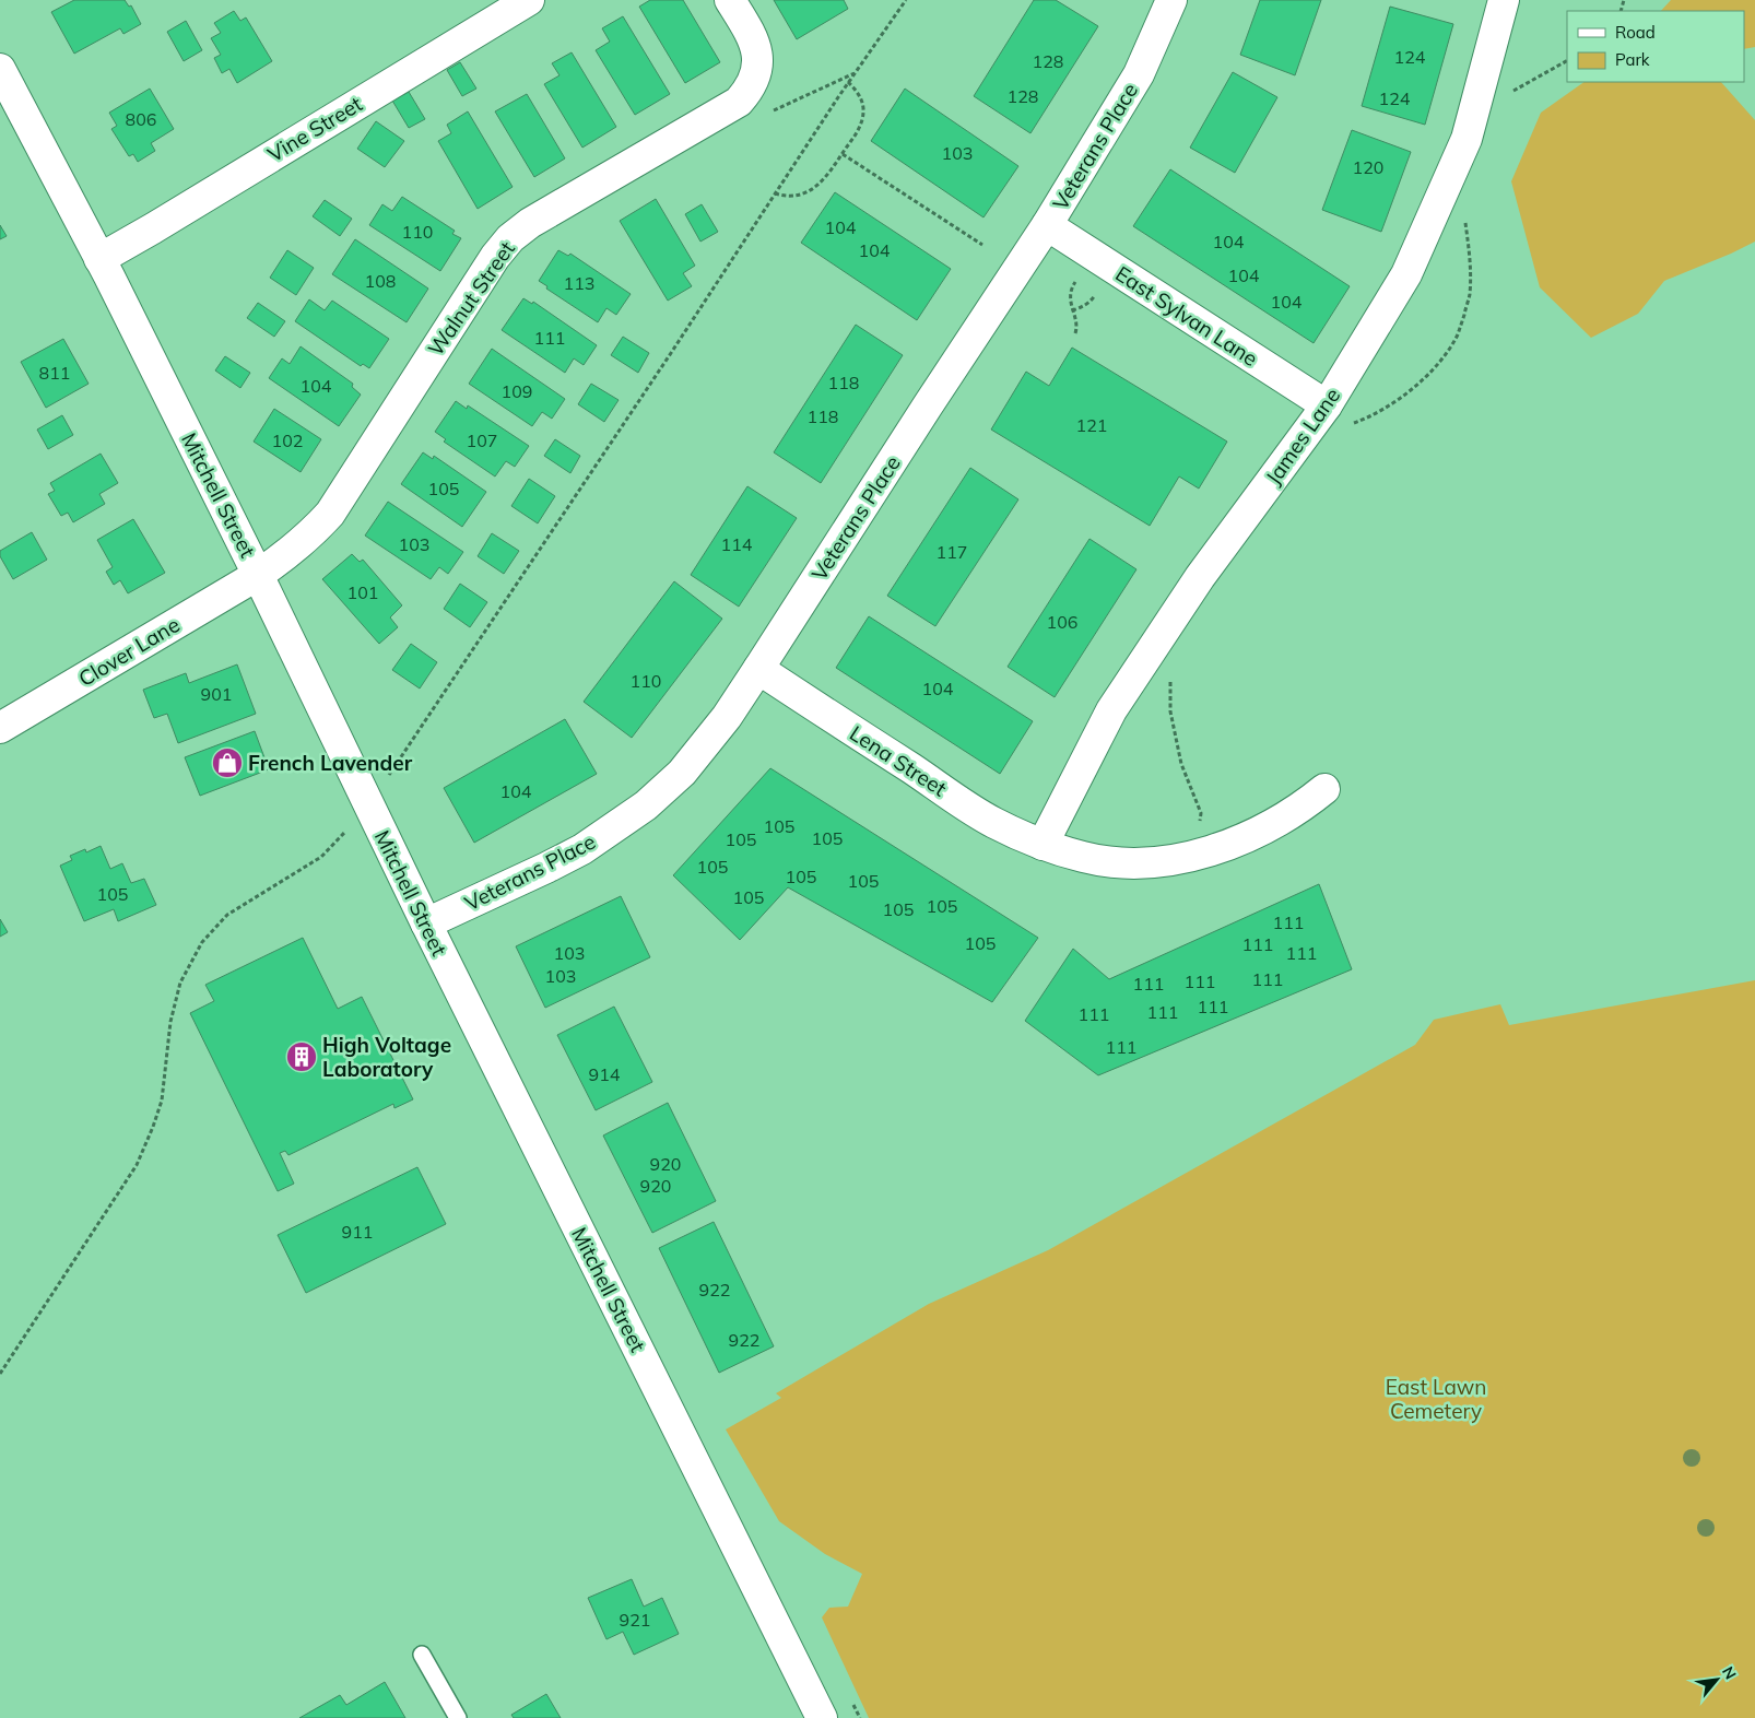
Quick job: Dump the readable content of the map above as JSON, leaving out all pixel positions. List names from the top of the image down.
{
  "streets": {
    "street": [
      "Vine Street",
      "Veterans Place",
      "Walnut Street",
      "East Sylvan Lane",
      "James Lane",
      "Mitchell Street",
      "Clover Lane",
      "Lena Street"
    ]
  },
  "crossings": [
    ["Vine Street", "Mitchell Street"],
    ["Veterans Place", "East Sylvan Lane"],
    ["Veterans Place", "Mitchell Street"],
    ["Veterans Place", "Lena Street"],
    ["Walnut Street", "Mitchell Street"],
    ["Walnut Street", "Clover Lane"],
    ["East Sylvan Lane", "James Lane"],
    ["James Lane", "Lena Street"],
    ["Mitchell Street", "Clover Lane"]
  ],
  "parks": ["East Lawn Cemetery"],
  "places": {
    "shop": ["French Lavender"],
    "building": ["High Voltage Laboratory"]
  },
  "house_numbers": [
    "124",
    "128",
    "128",
    "124",
    "806",
    "103",
    "120",
    "104",
    "110",
    "104",
    "104",
    "104",
    "108",
    "113",
    "104",
    "111",
    "811",
    "118",
    "104",
    "109",
    "118",
    "121",
    "102",
    "107",
    "105",
    "103",
    "114",
    "117",
    "101",
    "106",
    "110",
    "104",
    "901",
    "104",
    "105",
    "105",
    "105",
    "105",
    "105",
    "105",
    "105",
    "105",
    "105",
    "105",
    "111",
    "105",
    "111",
    "103",
    "111",
    "103",
    "111",
    "111",
    "111",
    "111",
    "111",
    "111",
    "111",
    "914",
    "920",
    "920",
    "911",
    "922",
    "922",
    "921"
  ],
  "legend": ["Road", "Park"],
  "north": "top right"
}
